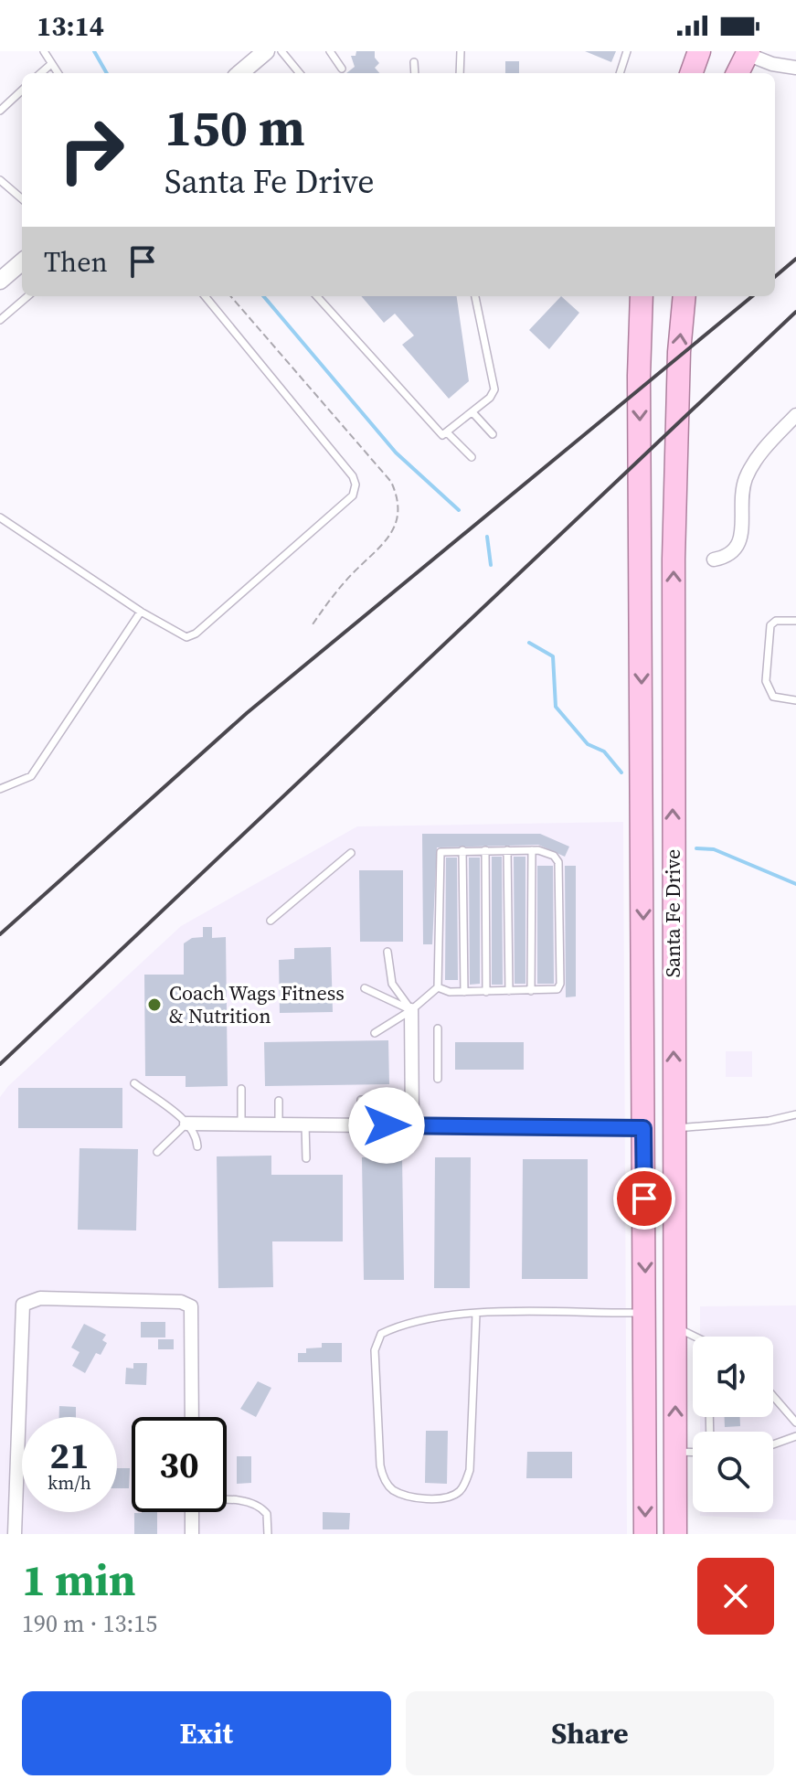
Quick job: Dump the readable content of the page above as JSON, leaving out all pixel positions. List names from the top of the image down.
{
  "streets": {
    "highway": ["Santa Fe Drive"]
  },
  "places": ["Coach Wags Fitness & Nutrition"],
  "page": {
    "status": "13:14",
    "turn": ["150 m", "Santa Fe Drive"],
    "then": "Then",
    "speed": "21 km/h",
    "limit": "30",
    "heading": ["1 min", "190 m · 13:15"],
    "buttons": ["Exit", "Share"]
  }
}
